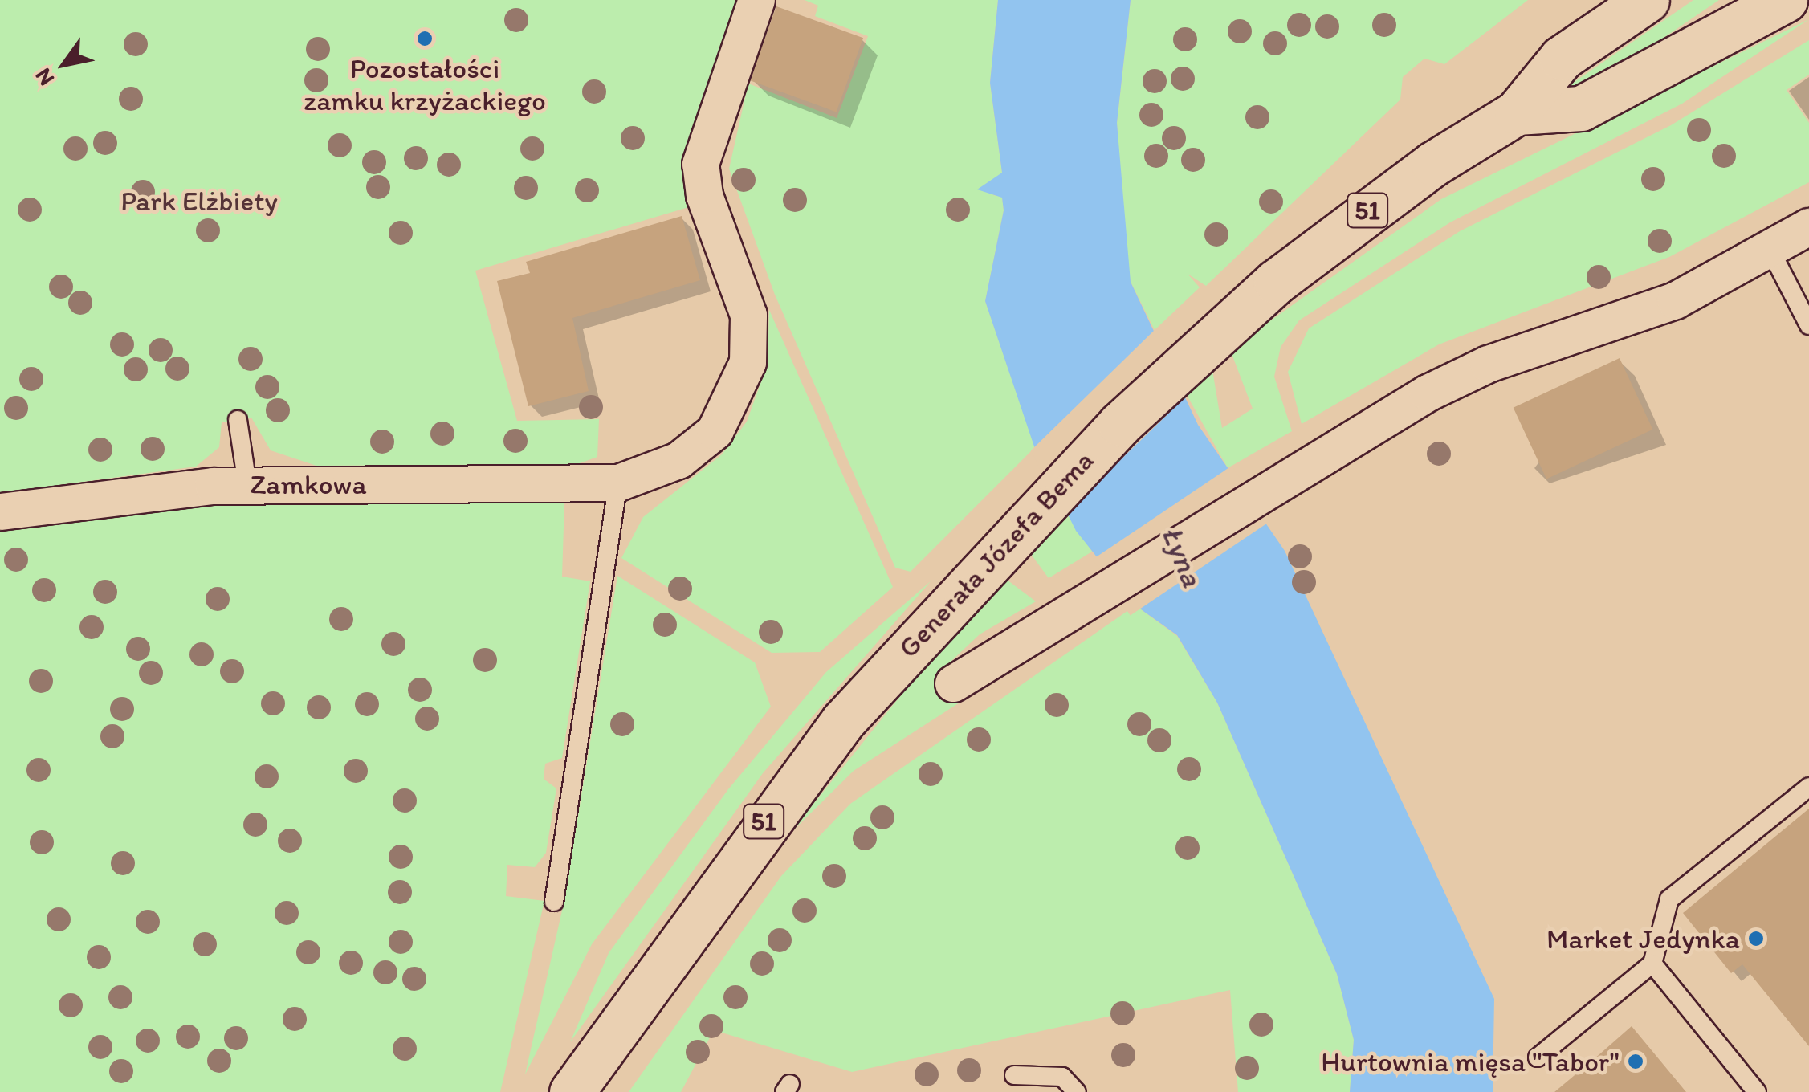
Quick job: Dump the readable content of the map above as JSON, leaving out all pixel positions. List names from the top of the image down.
{
  "streets": {
    "main road": ["51", "Generała Józefa Bema"],
    "street": ["Zamkowa"]
  },
  "water": ["Łyna"],
  "parks": ["Park Elżbiety"],
  "places": ["Pozostałości zamku krzyżackiego", "Market Jedynka", "Hurtownia mięsa \"Tabor\""],
  "north": "bottom left"
}
